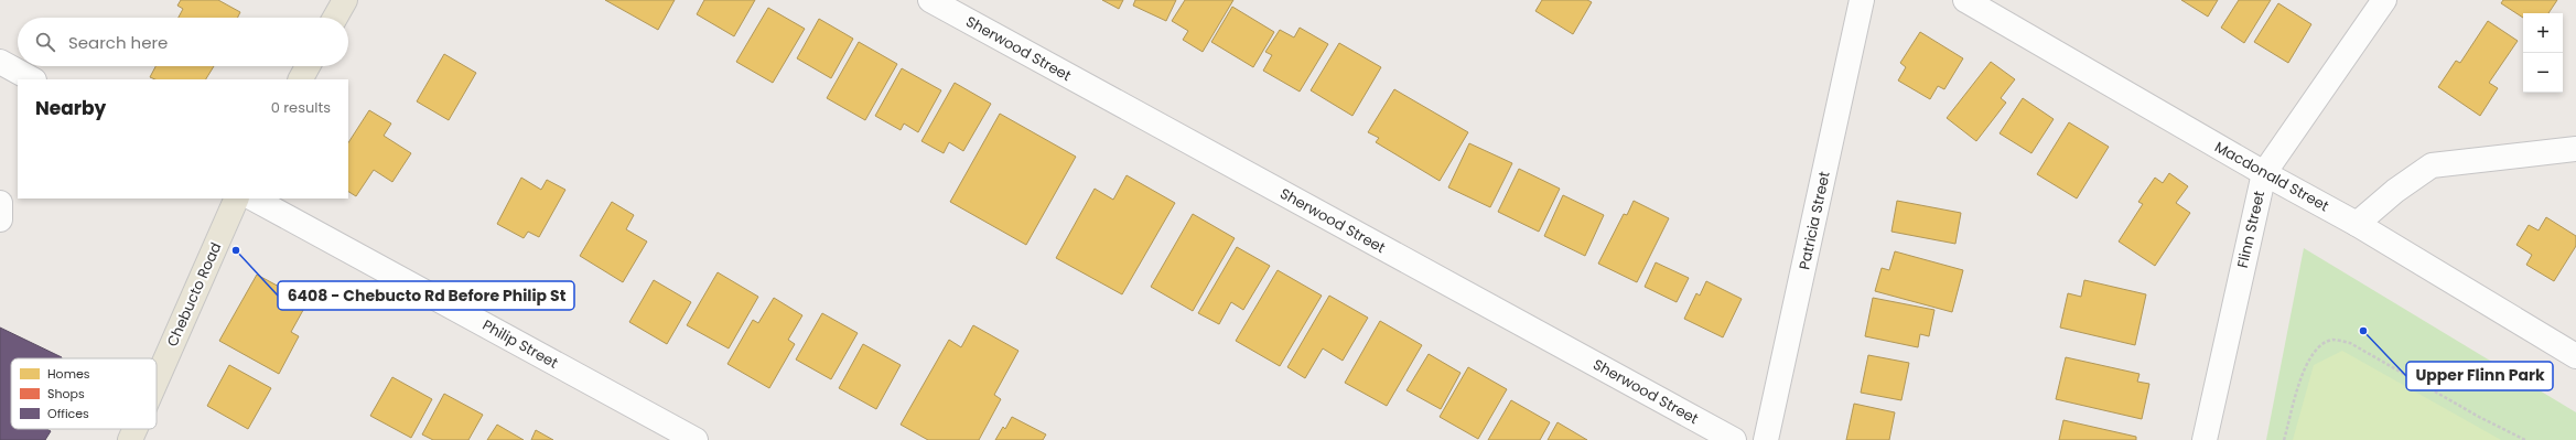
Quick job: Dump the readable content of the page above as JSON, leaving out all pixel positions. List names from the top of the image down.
{
  "streets": {
    "main road": ["Chebucto Road"],
    "street": [
      "Sherwood Street",
      "Macdonald Street",
      "Patricia Street",
      "Flinn Street",
      "Philip Street"
    ]
  },
  "crossings": [
    ["Macdonald Street", "Flinn Street"]
  ],
  "places": ["6408 - Chebucto Rd Before Philip St", "Upper Flinn Park"],
  "legend": ["Homes", "Shops", "Offices"],
  "page": {
    "map_buttons": ["+", "−"],
    "search": "Search here",
    "heading": ["Nearby", "0 results"]
  }
}
